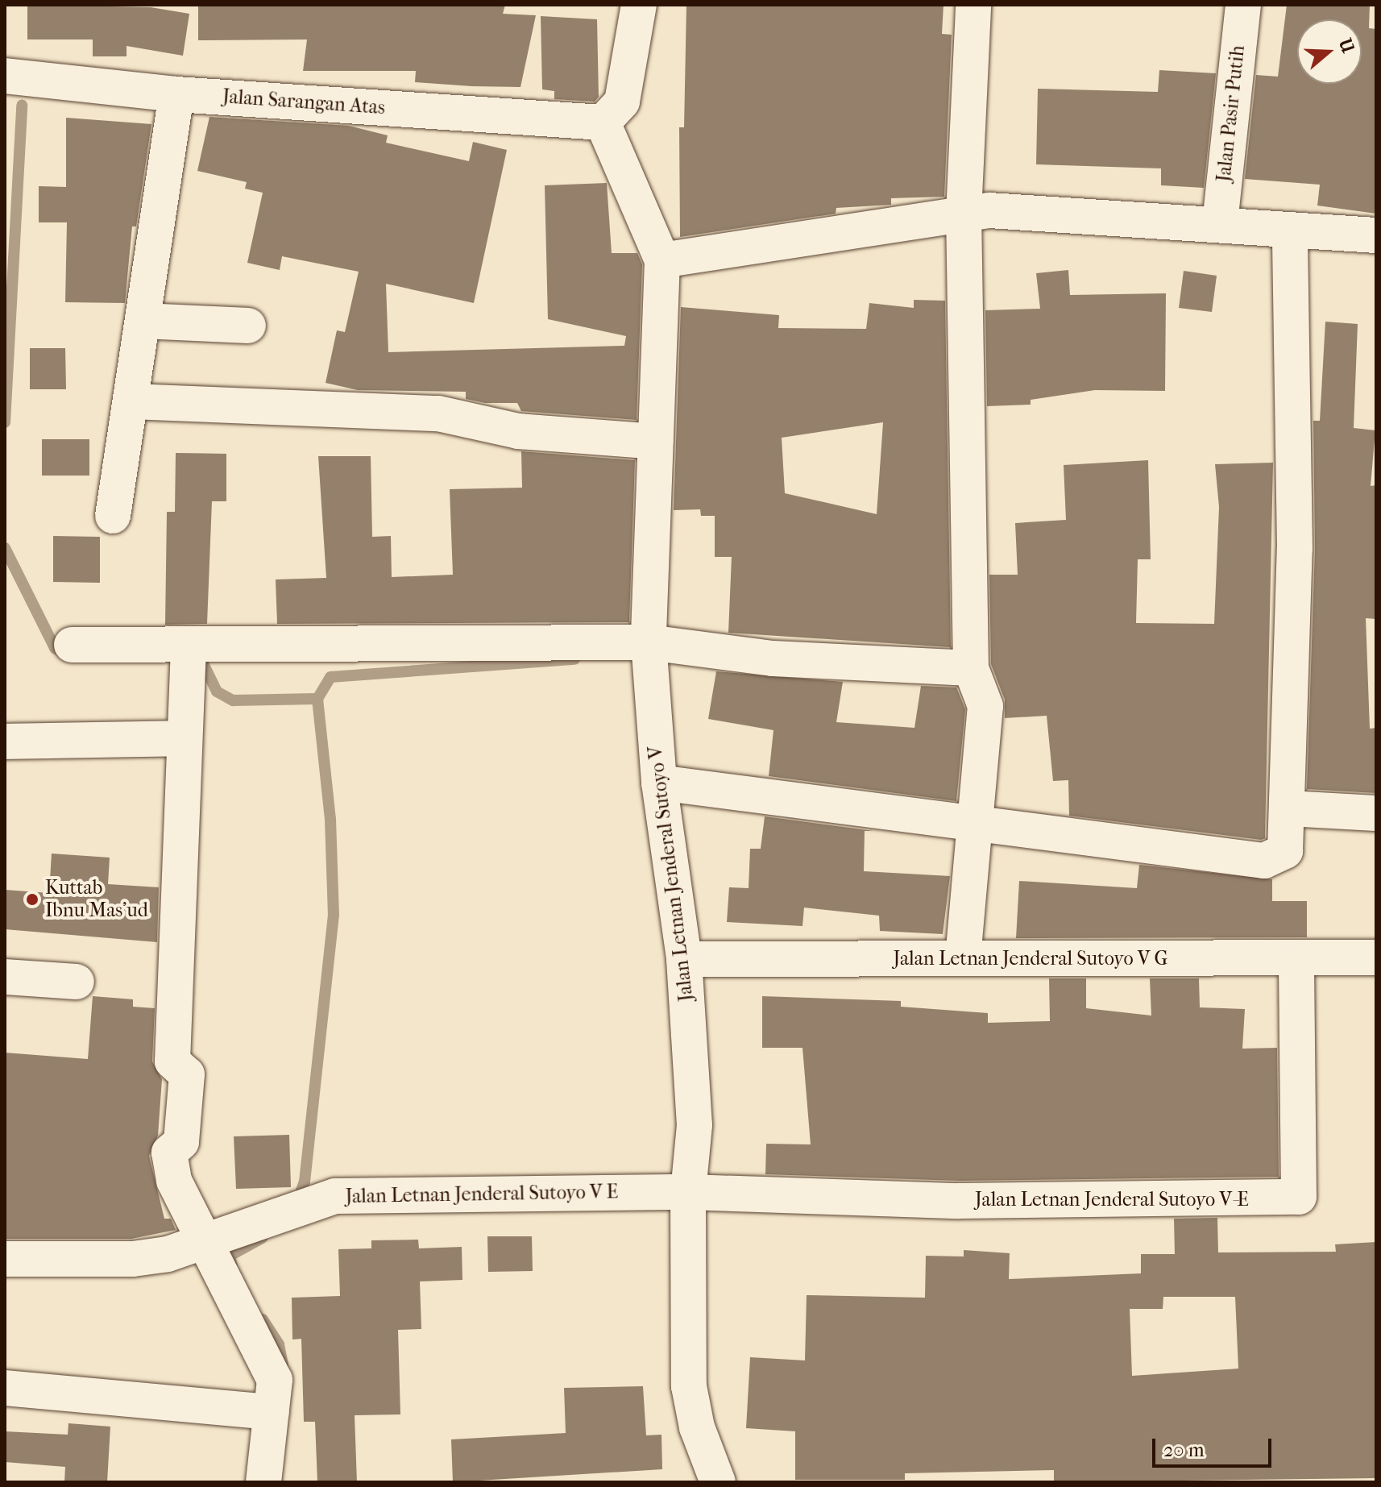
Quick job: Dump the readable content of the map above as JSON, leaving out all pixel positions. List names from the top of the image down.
{
  "streets": {
    "street": [
      "Jalan Sarangan Atas",
      "Jalan Pasir Putih",
      "Jalan Letnan Jenderal Sutoyo V",
      "Jalan Letnan Jenderal Sutoyo V G",
      "Jalan Letnan Jenderal Sutoyo V E",
      "Jalan Letnan Jenderal Sutoyo V-E"
    ]
  },
  "crossings": [
    ["Jalan Letnan Jenderal Sutoyo V", "Jalan Letnan Jenderal Sutoyo V G"],
    ["Jalan Letnan Jenderal Sutoyo V", "Jalan Letnan Jenderal Sutoyo V E"],
    ["Jalan Letnan Jenderal Sutoyo V", "Jalan Letnan Jenderal Sutoyo V-E"],
    ["Jalan Letnan Jenderal Sutoyo V G", "Jalan Letnan Jenderal Sutoyo V-E"],
    ["Jalan Letnan Jenderal Sutoyo V E", "Jalan Letnan Jenderal Sutoyo V-E"]
  ],
  "places": ["Kuttab Ibnu Mas'ud"],
  "scale_bar": "20 m",
  "north": "right"
}
